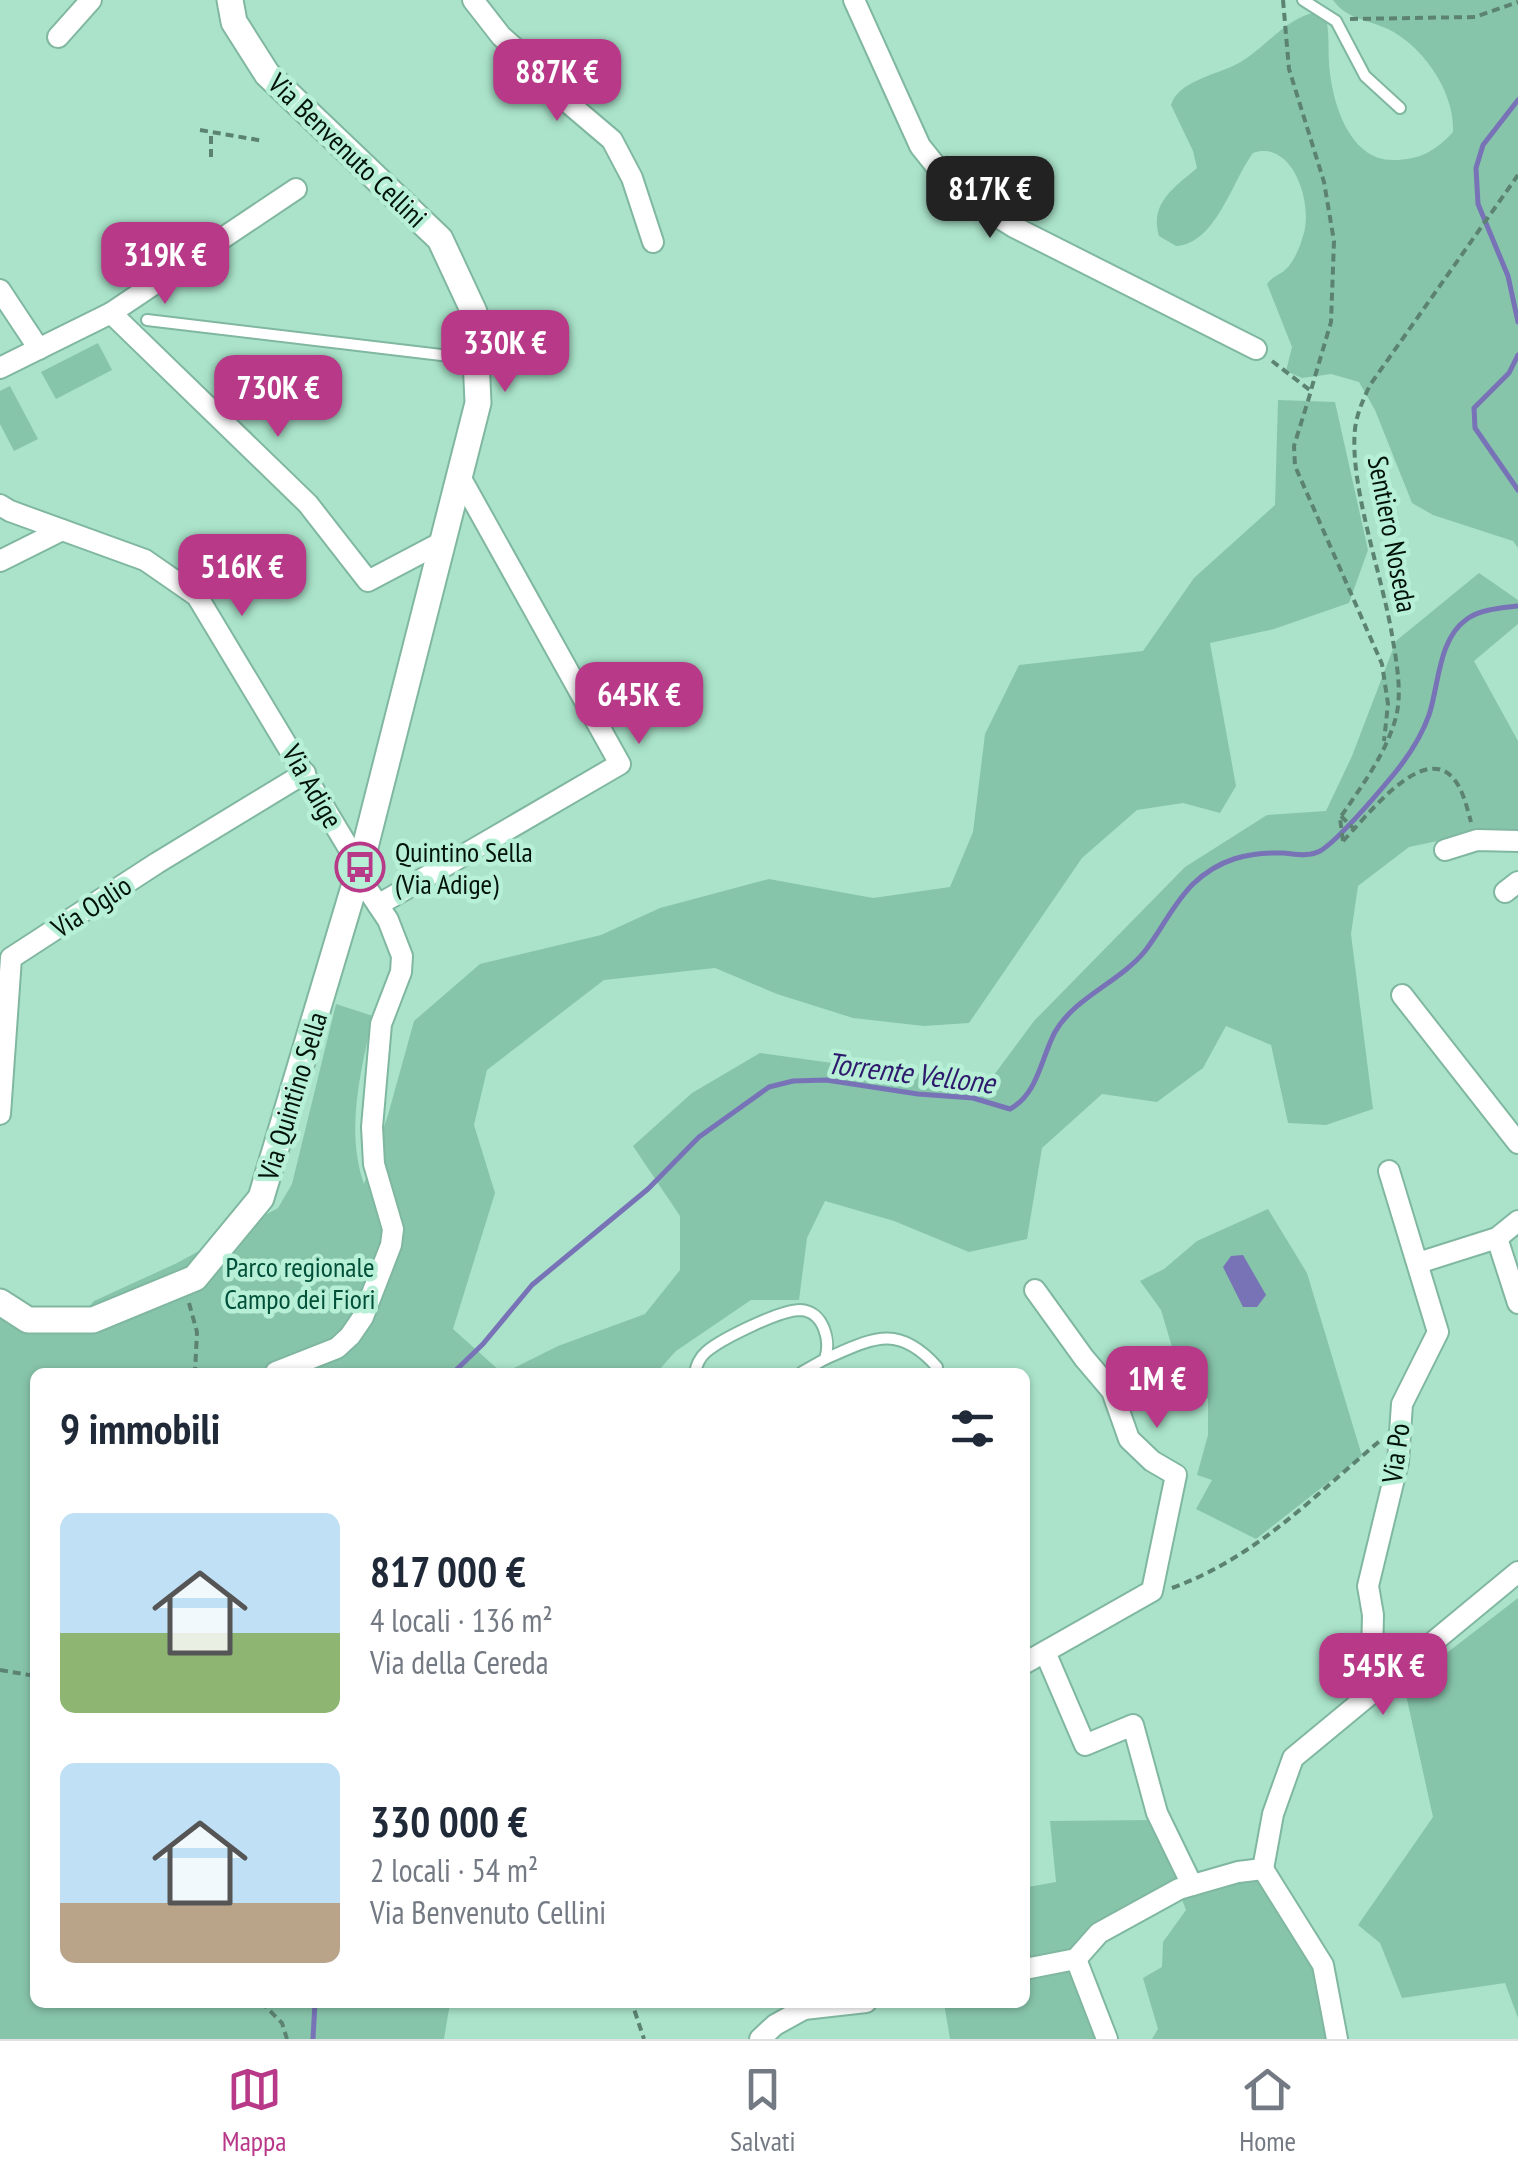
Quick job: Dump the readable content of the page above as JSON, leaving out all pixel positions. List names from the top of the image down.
{
  "streets": {
    "street": [
      "Via Benvenuto Cellini",
      "Via Adige",
      "Via Oglio",
      "Via Quintino Sella",
      "Via Po"
    ],
    "path": ["Sentiero Noseda"]
  },
  "crossings": [
    ["Via Benvenuto Cellini", "Via Adige"],
    ["Via Benvenuto Cellini", "Via Quintino Sella"],
    ["Via Adige", "Via Oglio"],
    ["Via Adige", "Via Quintino Sella"]
  ],
  "water": ["Torrente Vellone"],
  "parks": ["Parco regionale Campo dei Fiori"],
  "places": {
    "bus stop": ["Quintino Sella (Via Adige)"]
  },
  "page": {
    "price": [
      "887K €",
      "817K €",
      "319K €",
      "330K €",
      "730K €",
      "516K €",
      "645K €",
      "1M €",
      "545K €"
    ],
    "heading": "9 immobili",
    "list": [
      {
        "name": "817 000 €",
        "note": "4 locali · 136 m² · Via della Cereda"
      },
      {
        "name": "330 000 €",
        "note": "2 locali · 54 m² · Via Benvenuto Cellini"
      }
    ],
    "tabs": ["Mappa", "Salvati", "Home"]
  }
}
